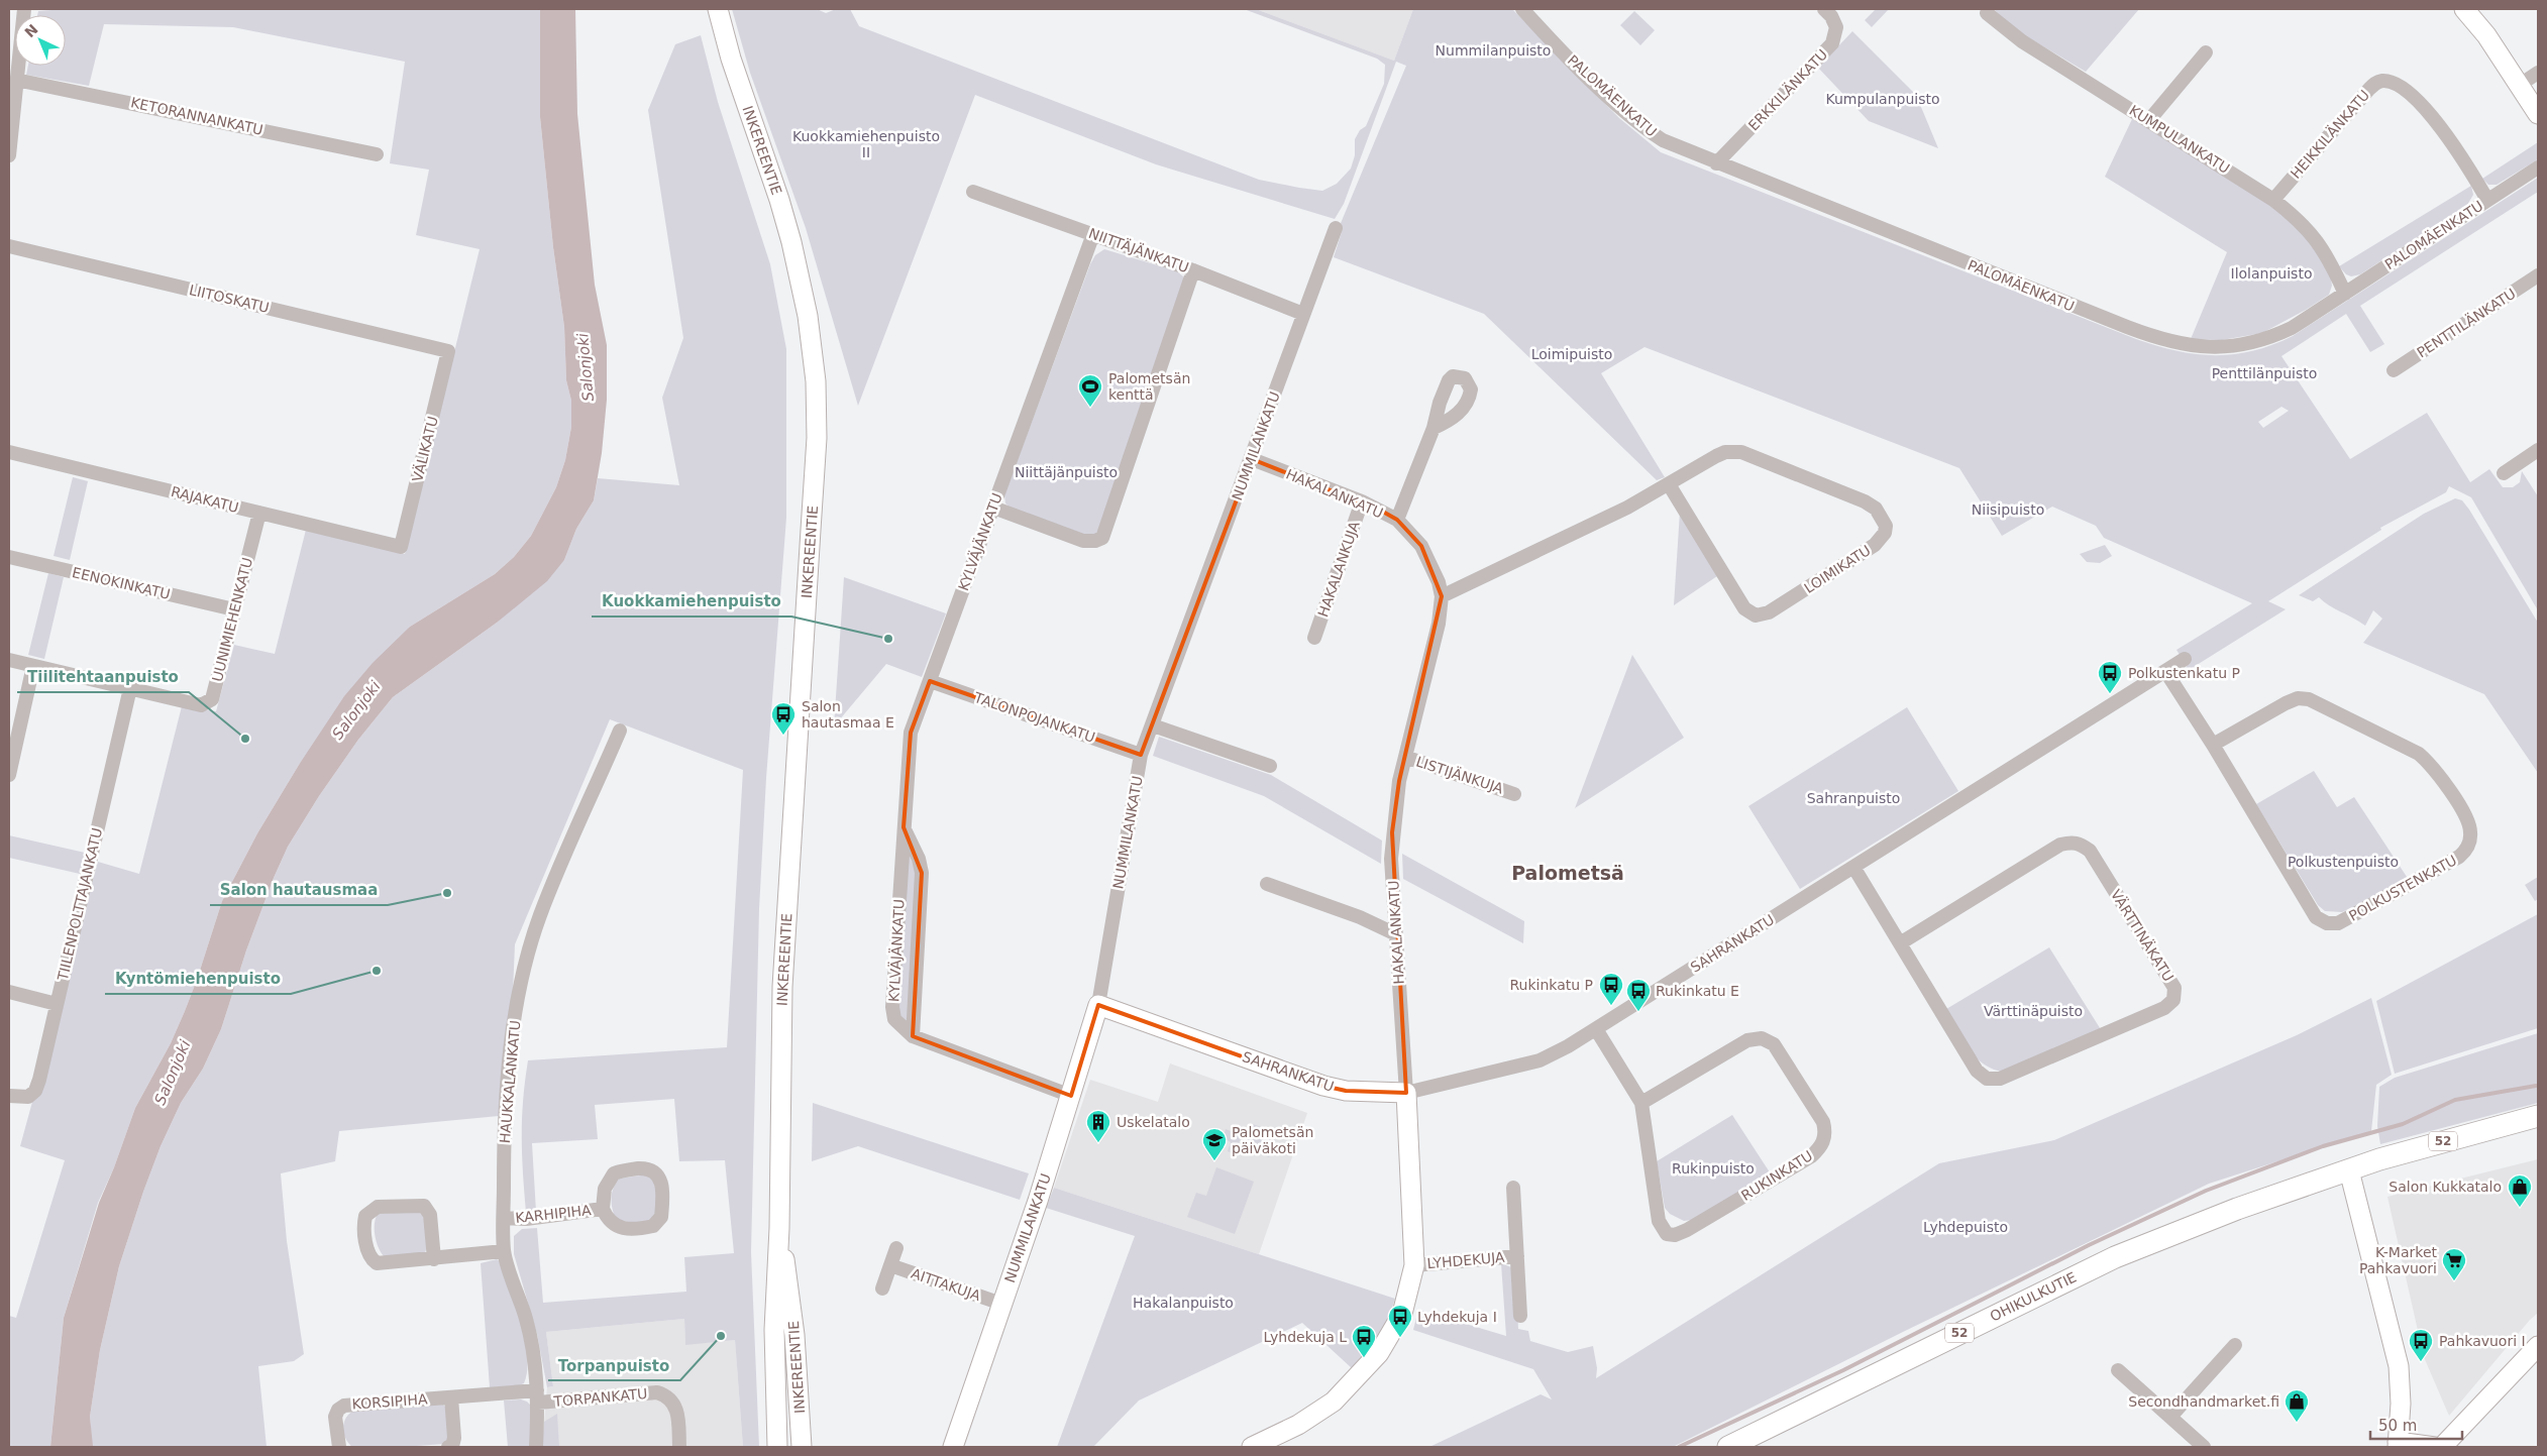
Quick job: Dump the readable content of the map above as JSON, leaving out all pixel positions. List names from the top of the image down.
{
  "streets": {
    "main road": ["52", "OHIKULKUTIE"],
    "street": [
      "ERKKILÄNKATU",
      "PALOMÄENKATU",
      "KETORANNANKATU",
      "HEIKKILÄNKATU",
      "KUMPULANKATU",
      "INKEREENTIE",
      "NIITTÄJÄNKATU",
      "LIITOSKATU",
      "PENTTILÄNKATU",
      "NUMMILANKATU",
      "VÄLIKATU",
      "HAKALANKATU",
      "RAJAKATU",
      "KYLVÄJÄNKATU",
      "HAKALANKUJA",
      "LOIMIKATU",
      "EENOKINKATU",
      "UUNIMIEHENKATU",
      "TALONPOJANKATU",
      "LISTIJÄNKUJA",
      "POLKUSTENKATU",
      "TIILENPOLTTAJANKATU",
      "VÄRTTINÄKATU",
      "SAHRANKATU",
      "HAUKKALANKATU",
      "RUKINKATU",
      "KARHIPIHA",
      "LYHDEKUJA",
      "AITTAKUJA",
      "TORPANKATU",
      "KORSIPIHA"
    ]
  },
  "crossings": [
    ["ERKKILÄNKATU", "PALOMÄENKATU"],
    ["PALOMÄENKATU", "HEIKKILÄNKATU"],
    ["PALOMÄENKATU", "KUMPULANKATU"],
    ["HEIKKILÄNKATU", "KUMPULANKATU"],
    ["NIITTÄJÄNKATU", "NUMMILANKATU"],
    ["NIITTÄJÄNKATU", "KYLVÄJÄNKATU"],
    ["LIITOSKATU", "VÄLIKATU"],
    ["NUMMILANKATU", "HAKALANKATU"],
    ["NUMMILANKATU", "KYLVÄJÄNKATU"],
    ["NUMMILANKATU", "TALONPOJANKATU"],
    ["NUMMILANKATU", "SAHRANKATU"],
    ["NUMMILANKATU", "AITTAKUJA"],
    ["VÄLIKATU", "RAJAKATU"],
    ["HAKALANKATU", "HAKALANKUJA"],
    ["HAKALANKATU", "LOIMIKATU"],
    ["HAKALANKATU", "LISTIJÄNKUJA"],
    ["HAKALANKATU", "SAHRANKATU"],
    ["HAKALANKATU", "LYHDEKUJA"],
    ["RAJAKATU", "UUNIMIEHENKATU"],
    ["KYLVÄJÄNKATU", "TALONPOJANKATU"],
    ["EENOKINKATU", "UUNIMIEHENKATU"],
    ["UUNIMIEHENKATU", "TIILENPOLTTAJANKATU"],
    ["POLKUSTENKATU", "SAHRANKATU"],
    ["VÄRTTINÄKATU", "SAHRANKATU"],
    ["SAHRANKATU", "RUKINKATU"],
    ["HAUKKALANKATU", "KARHIPIHA"],
    ["HAUKKALANKATU", "TORPANKATU"],
    ["HAUKKALANKATU", "KORSIPIHA"],
    ["52", "OHIKULKUTIE"],
    ["TORPANKATU", "KORSIPIHA"]
  ],
  "districts": ["Palometsä"],
  "water": ["Salonjoki"],
  "parks": [
    "Nummilanpuisto",
    "Kumpulanpuisto",
    "Kuokkamiehenpuisto II",
    "Ilolanpuisto",
    "Loimipuisto",
    "Penttilänpuisto",
    "Niittäjänpuisto",
    "Niisipuisto",
    "Sahranpuisto",
    "Polkustenpuisto",
    "Värttinäpuisto",
    "Rukinpuisto",
    "Lyhdepuisto",
    "Hakalanpuisto"
  ],
  "places": {
    "sports": ["Palometsän kenttä"],
    "other": [
      "Kuokkamiehenpuisto",
      "Tiilitehtaanpuisto",
      "Salon hautausmaa",
      "Kyntömiehenpuisto",
      "Torpanpuisto"
    ],
    "bus stop": [
      "Polkustenkatu P",
      "Salon hautasmaa E",
      "Rukinkatu P",
      "Rukinkatu E",
      "Lyhdekuja I",
      "Lyhdekuja L",
      "Pahkavuori I"
    ],
    "building": ["Uskelatalo"],
    "school or university": ["Palometsän päiväkoti"],
    "shop": ["Salon Kukkatalo", "Secondhandmarket.fi"],
    "supermarket": ["K-Market Pahkavuori"]
  },
  "scale_bar": "50 m",
  "north": "top left"
}
